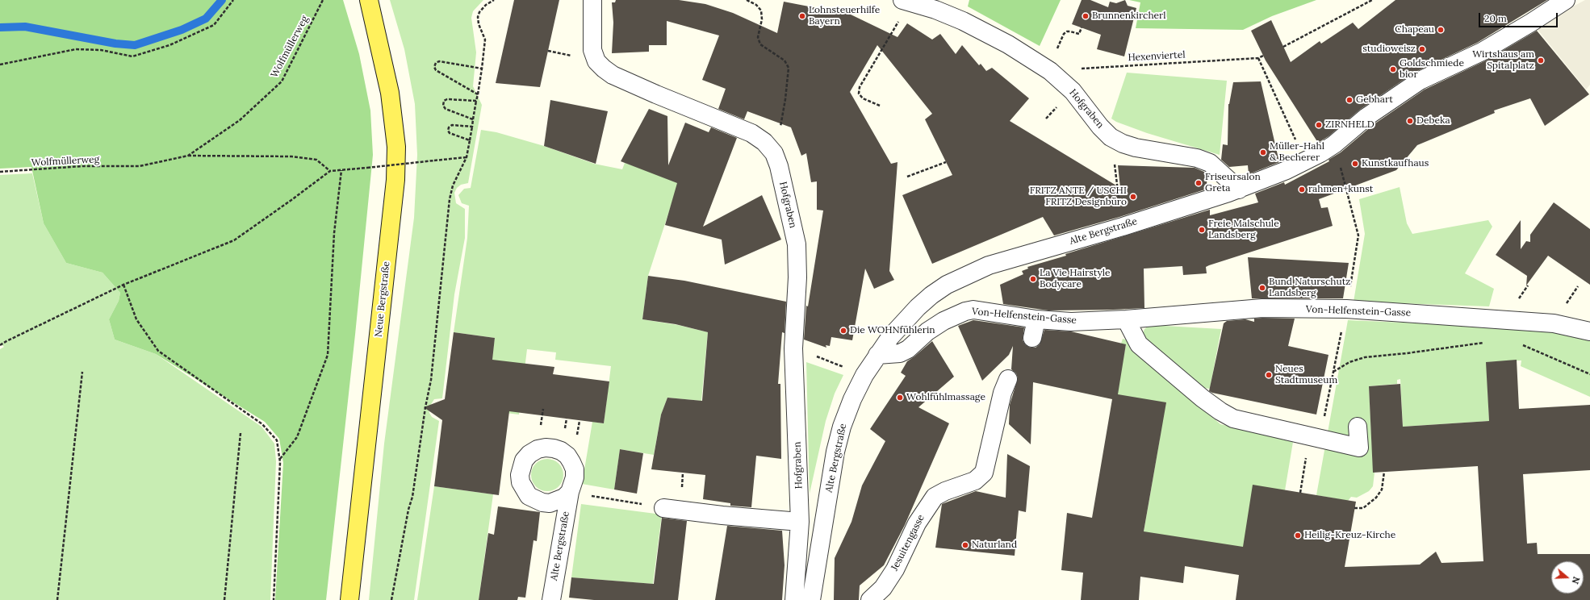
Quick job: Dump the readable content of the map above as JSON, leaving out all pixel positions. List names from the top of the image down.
{
  "streets": {
    "main road": ["Neue Bergstraße"],
    "street": [
      "Hofgraben",
      "Alte Bergstraße",
      "Von-Helfenstein-Gasse",
      "Jesuitengasse"
    ],
    "path": ["Wolfmüllerweg", "Hexenviertel"]
  },
  "crossings": [
    ["Hexenviertel", "Hofgraben"],
    ["Hofgraben", "Alte Bergstraße"],
    ["Alte Bergstraße", "Von-Helfenstein-Gasse"]
  ],
  "places": [
    "Lohnsteuerhilfe Bayern",
    "Brunnenkircherl",
    "Chapeau",
    "studioweisz",
    "Wirtshaus am Spitalplatz",
    "Goldschmiede bior",
    "Gebhart",
    "Debeka",
    "ZIRNHELD",
    "Müller-Hahl & Becherer",
    "Kunstkaufhaus",
    "Friseursalon Greta",
    "rahmen+kunst",
    "FRITZ ANTE / USCHI FRITZ Designbüro",
    "Freie Malschule Landsberg",
    "La Vie Hairstyle Bodycare",
    "Bund Naturschutz Landsberg",
    "Die WOHNfühlerin",
    "Neues Stadtmuseum",
    "Wohlfühlmassage",
    "Heilig-Kreuz-Kirche",
    "Naturland"
  ],
  "scale_bar": "20 m",
  "north": "right"
}
